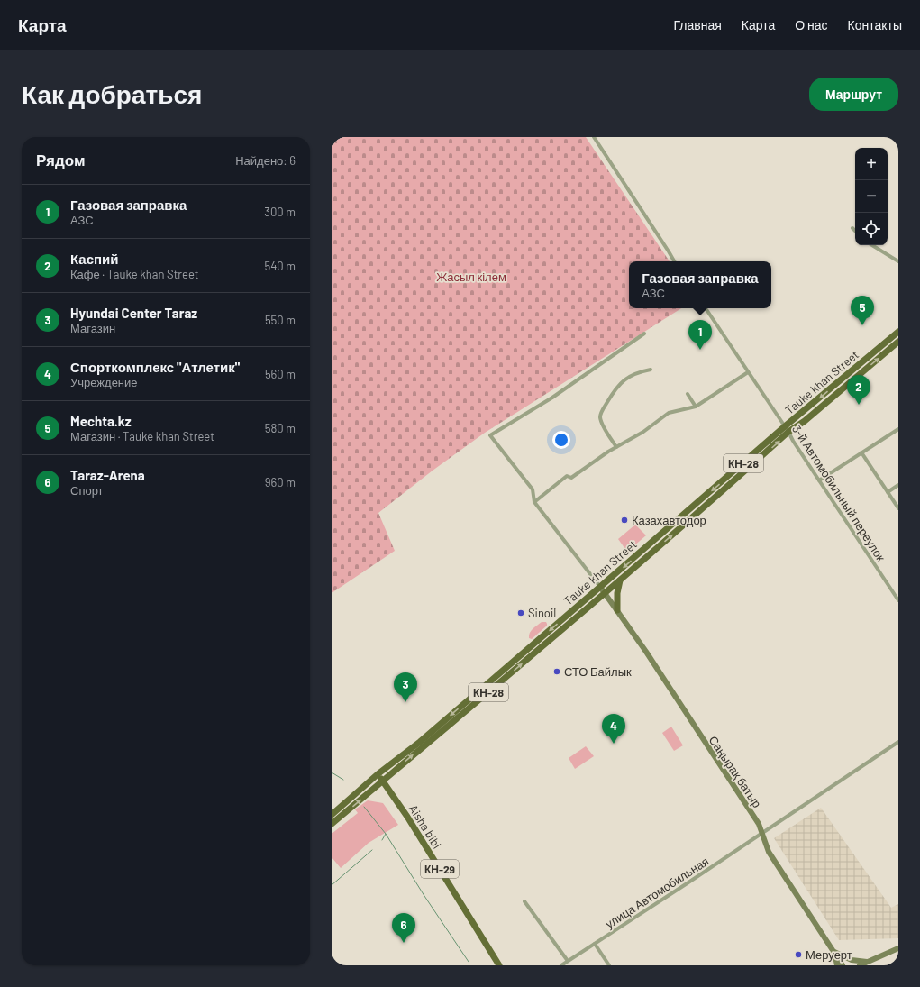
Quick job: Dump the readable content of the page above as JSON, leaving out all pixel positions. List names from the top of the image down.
{
  "streets": {
    "main road": [
      "Tauke khan Street",
      "КН-28",
      "Aisha bibi",
      "КН-29"
    ],
    "street": ["3-й Автомобильный переулок", "Саңырақ батыр", "улица Автомобильная"]
  },
  "crossings": [
    ["Tauke khan Street", "3-й Автомобильный переулок"],
    ["Tauke khan Street", "Саңырақ батыр"],
    ["Tauke khan Street", "Aisha bibi"],
    ["Саңырақ батыр", "улица Автомобильная"]
  ],
  "parks": ["Жасыл кілем"],
  "places": [
    "Казахавтодор",
    "Sinoil",
    "СТО Байлык",
    "Меруерт"
  ],
  "page": {
    "header": "Карта",
    "nav": [
      "Главная",
      "Карта",
      "О нас",
      "Контакты"
    ],
    "buttons": "Маршрут",
    "title": "Как добраться",
    "heading": ["Рядом", "Найдено: 6"],
    "map_buttons": ["+", "−"],
    "list": [
      {
        "mark": "1",
        "name": "Газовая заправка",
        "note": "АЗС",
        "value": "300 m"
      },
      {
        "mark": "2",
        "name": "Каспий",
        "note": "Кафе · Tauke khan Street",
        "value": "540 m"
      },
      {
        "mark": "3",
        "name": "Hyundai Center Taraz",
        "note": "Магазин",
        "value": "550 m"
      },
      {
        "mark": "4",
        "name": "Спорткомплекс \"Атлетик\"",
        "note": "Учреждение",
        "value": "560 m"
      },
      {
        "mark": "5",
        "name": "Mechta.kz",
        "note": "Магазин · Tauke khan Street",
        "value": "580 m"
      },
      {
        "mark": "6",
        "name": "Taraz-Arena",
        "note": "Спорт",
        "value": "960 m"
      }
    ],
    "popup": ["Газовая заправка", "АЗС"],
    "pins": [
      "5",
      "1",
      "2",
      "3",
      "4",
      "6"
    ]
  }
}
